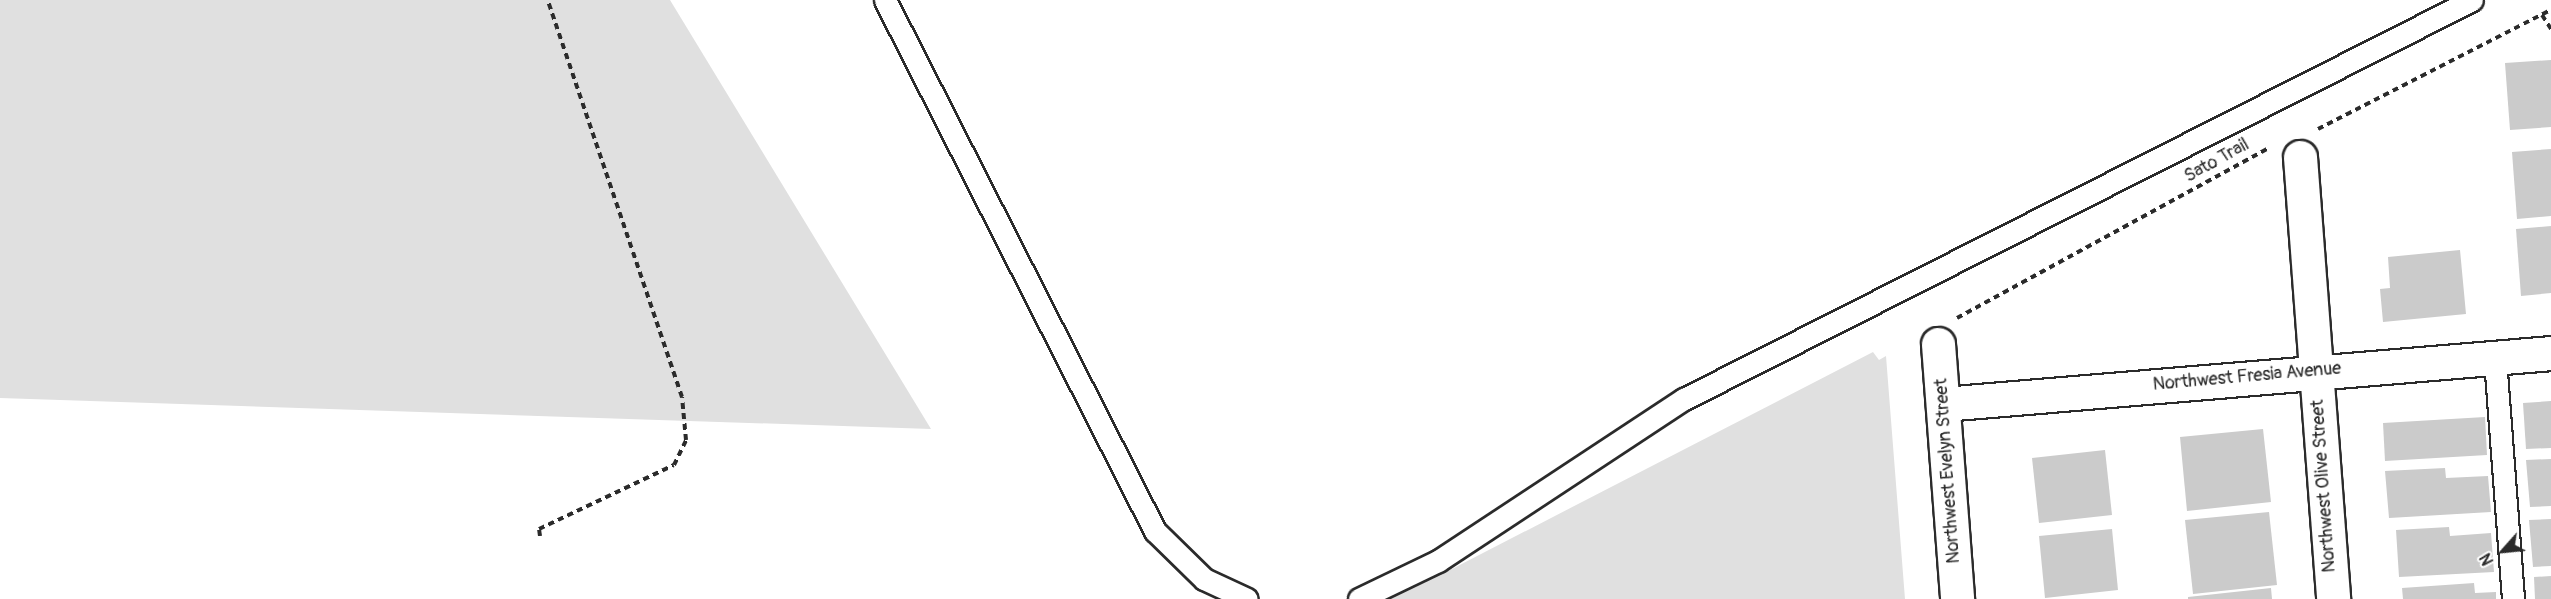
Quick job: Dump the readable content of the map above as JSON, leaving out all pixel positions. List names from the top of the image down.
{
  "streets": {
    "street": ["Northwest Fresia Avenue", "Northwest Evelyn Street", "Northwest Olive Street"],
    "path": ["Sato Trail"]
  },
  "crossings": [
    ["Sato Trail", "Northwest Evelyn Street"],
    ["Sato Trail", "Northwest Olive Street"],
    ["Northwest Fresia Avenue", "Northwest Evelyn Street"],
    ["Northwest Fresia Avenue", "Northwest Olive Street"]
  ],
  "north": "bottom left"
}
